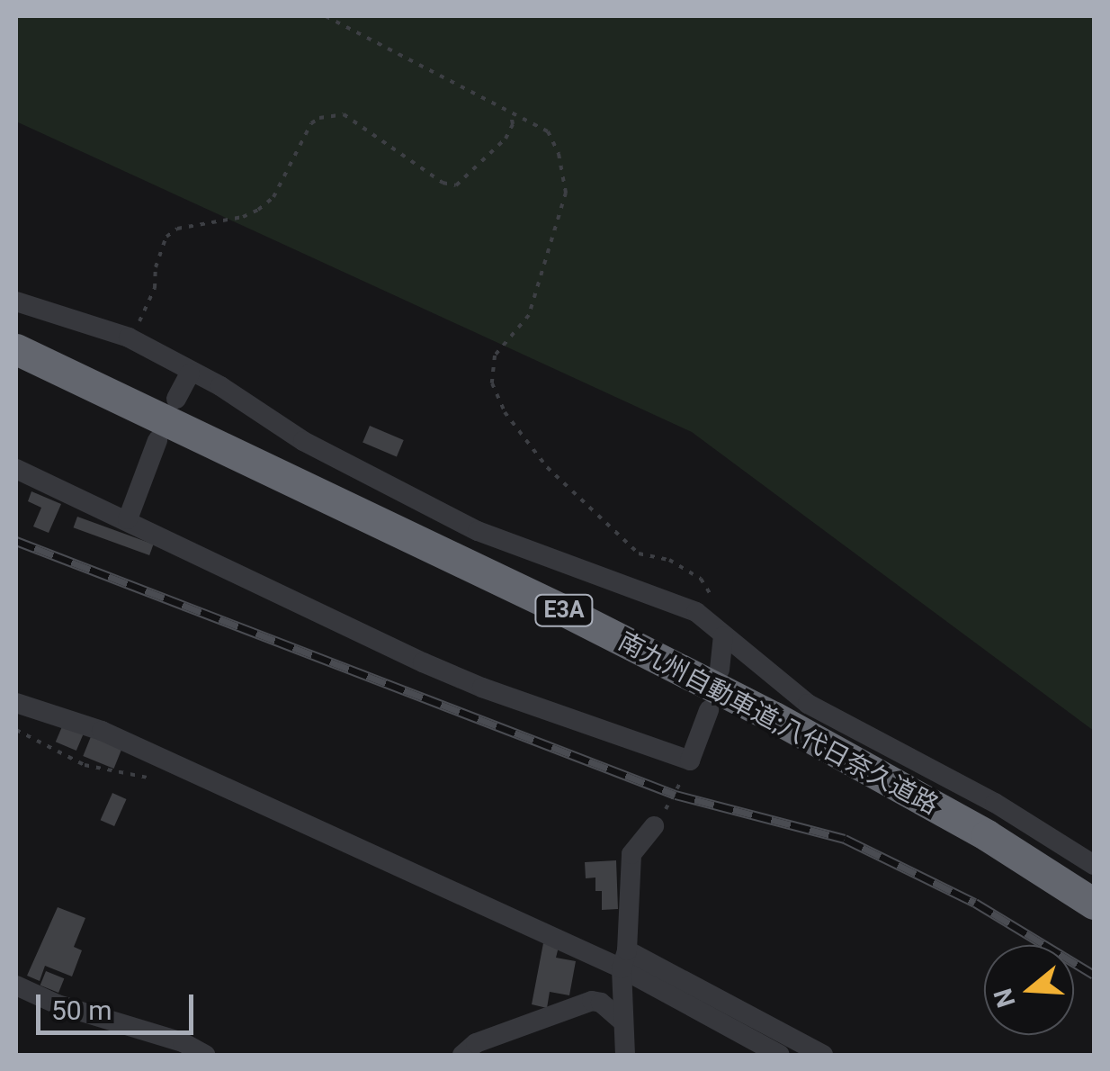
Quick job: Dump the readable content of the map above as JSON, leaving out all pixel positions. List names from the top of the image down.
{
  "streets": {
    "highway": ["E3A", "南九州自動車道;八代日奈久道路"]
  },
  "scale_bar": "50 m",
  "north": "left"
}
